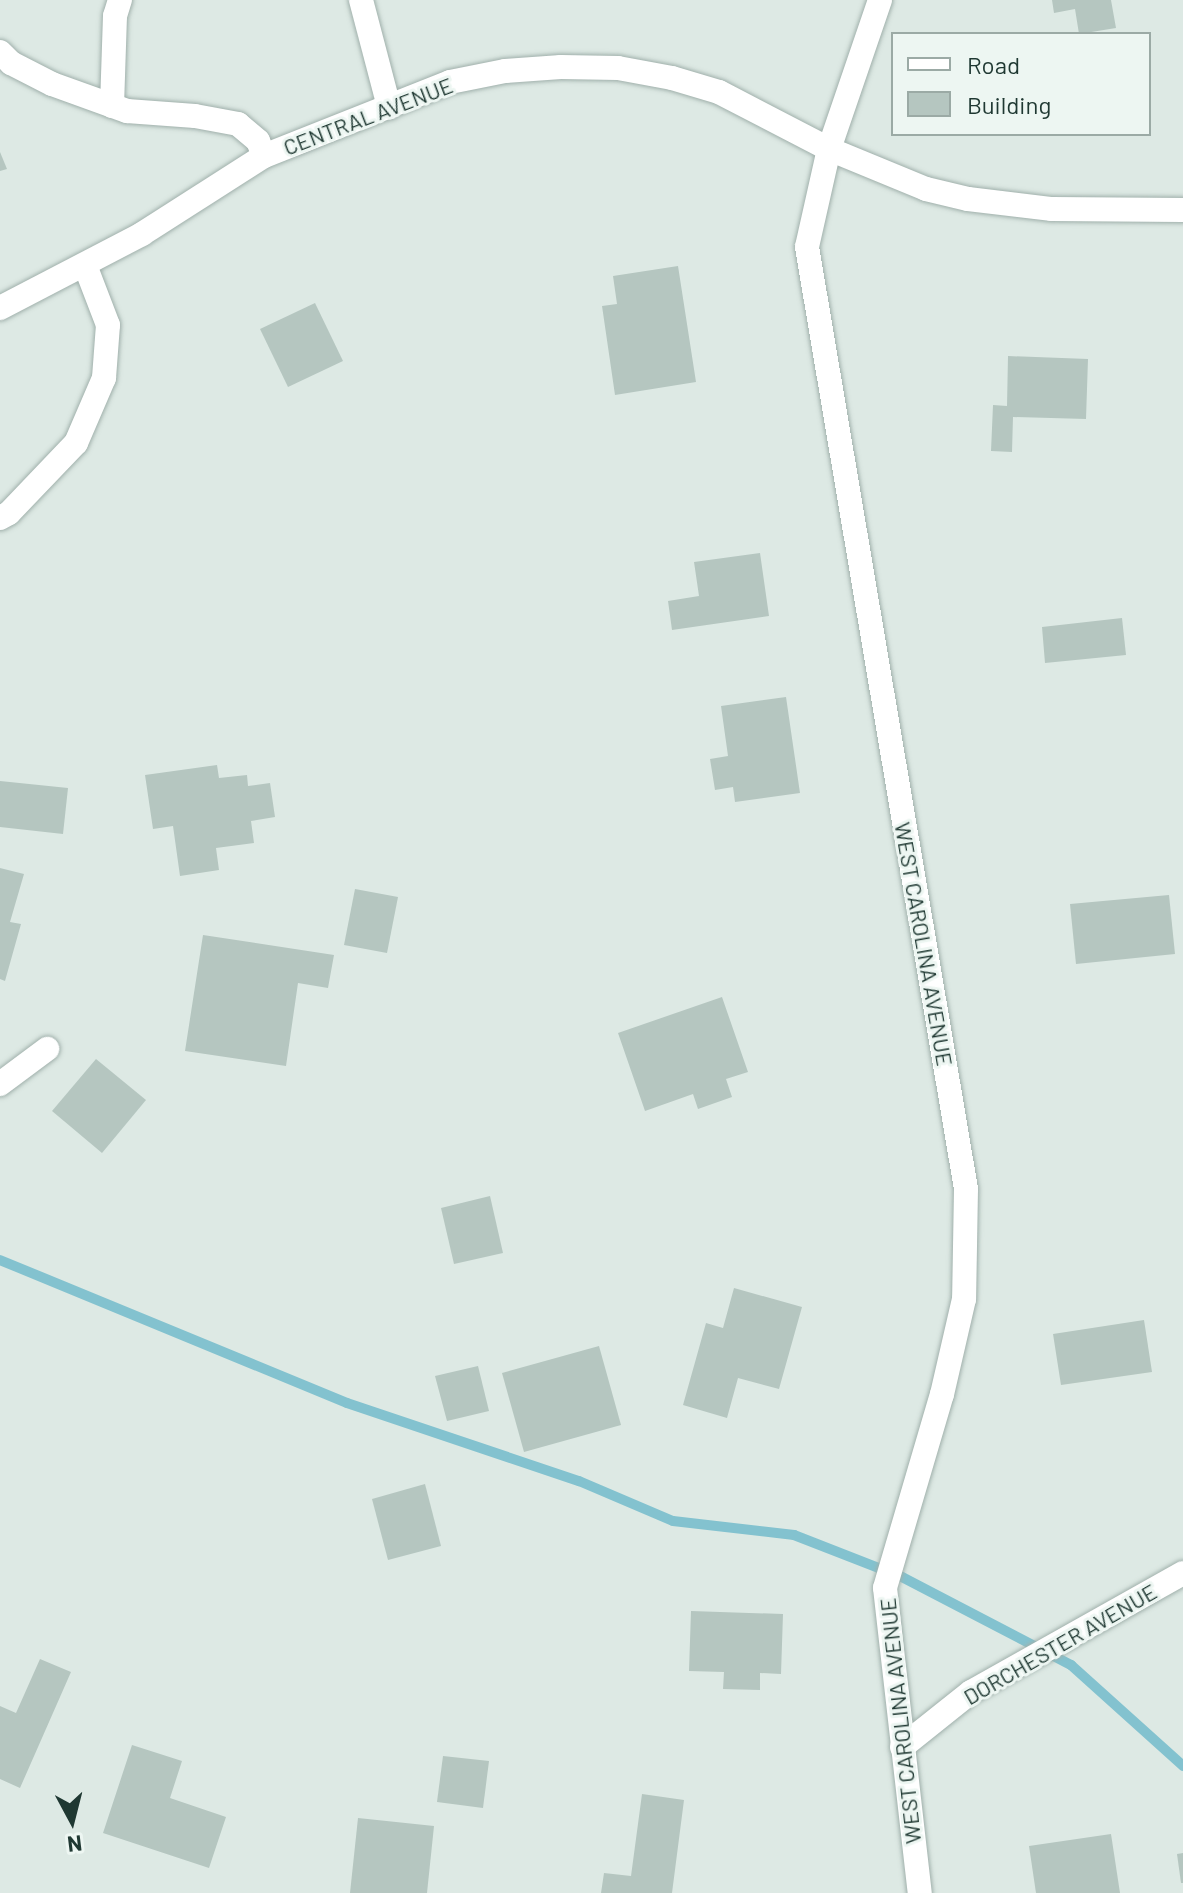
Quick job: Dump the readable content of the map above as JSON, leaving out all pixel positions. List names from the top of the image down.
{
  "streets": {
    "street": ["CENTRAL AVENUE", "WEST CAROLINA AVENUE", "DORCHESTER AVENUE"]
  },
  "crossings": [
    ["CENTRAL AVENUE", "WEST CAROLINA AVENUE"],
    ["WEST CAROLINA AVENUE", "DORCHESTER AVENUE"]
  ],
  "legend": ["Road", "Building"],
  "north": "bottom"
}
